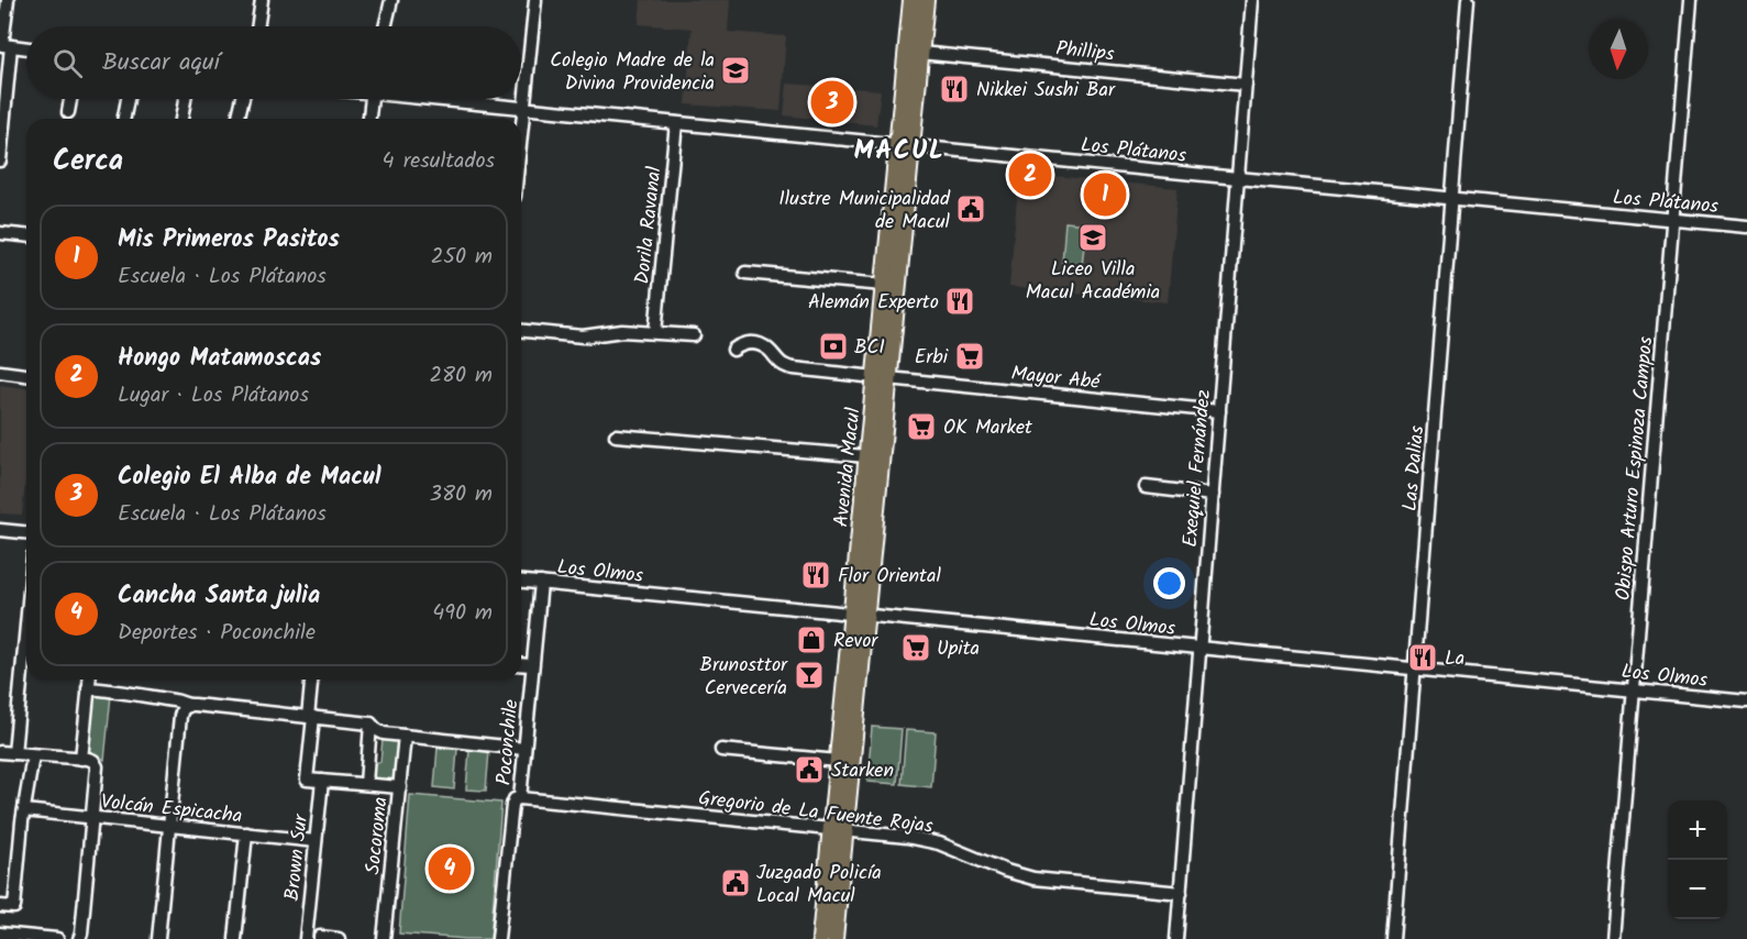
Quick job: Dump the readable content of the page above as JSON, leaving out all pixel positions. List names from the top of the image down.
{
  "streets": {
    "main road": ["Avenida Macul"],
    "street": [
      "Phillips",
      "Los Plátanos",
      "Dorila Ravanal",
      "Mayor Abé",
      "Exequiel Fernández",
      "Las Dalias",
      "Obispo Arturo Espinoza Campos",
      "Los Olmos",
      "Poconchile",
      "Volcán Espicacha",
      "Gregorio de La Fuente Rojas",
      "Socoroma",
      "Brown Sur"
    ]
  },
  "crossings": [
    ["Phillips", "Avenida Macul"],
    ["Phillips", "Exequiel Fernández"],
    ["Los Plátanos", "Dorila Ravanal"],
    ["Los Plátanos", "Avenida Macul"],
    ["Los Plátanos", "Exequiel Fernández"],
    ["Los Plátanos", "Las Dalias"],
    ["Los Plátanos", "Obispo Arturo Espinoza Campos"],
    ["Mayor Abé", "Avenida Macul"],
    ["Mayor Abé", "Exequiel Fernández"],
    ["Avenida Macul", "Los Olmos"],
    ["Avenida Macul", "Gregorio de La Fuente Rojas"],
    ["Exequiel Fernández", "Los Olmos"],
    ["Exequiel Fernández", "Gregorio de La Fuente Rojas"],
    ["Las Dalias", "Los Olmos"],
    ["Obispo Arturo Espinoza Campos", "Los Olmos"],
    ["Los Olmos", "Poconchile"],
    ["Poconchile", "Gregorio de La Fuente Rojas"],
    ["Volcán Espicacha", "Brown Sur"]
  ],
  "districts": ["MACUL"],
  "places": {
    "school or university": ["Colegio Madre de la Divina Providencia", "Liceo Villa Macul Académia"],
    "restaurant": [
      "Nikkei Sushi Bar",
      "Alemán Experto",
      "Flor Oriental",
      "La"
    ],
    "public building": ["Ilustre Municipalidad de Macul", "Starken", "Juzgado Policía Local Macul"],
    "bank": ["BCI"],
    "supermarket": ["Erbi", "OK Market", "Upita"],
    "shop": ["Revor"],
    "bar": ["Brunosttor Cervecería"]
  },
  "north": "bottom",
  "page": {
    "search": "Buscar aquí",
    "pins": [
      "3",
      "2",
      "1",
      "4"
    ],
    "heading": ["Cerca", "4 resultados"],
    "list": [
      {
        "mark": "1",
        "name": "Mis Primeros Pasitos",
        "note": "Escuela · Los Plátanos",
        "value": "250 m"
      },
      {
        "mark": "2",
        "name": "Hongo Matamoscas",
        "note": "Lugar · Los Plátanos",
        "value": "280 m"
      },
      {
        "mark": "3",
        "name": "Colegio El Alba de Macul",
        "note": "Escuela · Los Plátanos",
        "value": "380 m"
      },
      {
        "mark": "4",
        "name": "Cancha Santa julia",
        "note": "Deportes · Poconchile",
        "value": "490 m"
      }
    ],
    "map_buttons": ["+", "−"]
  }
}
